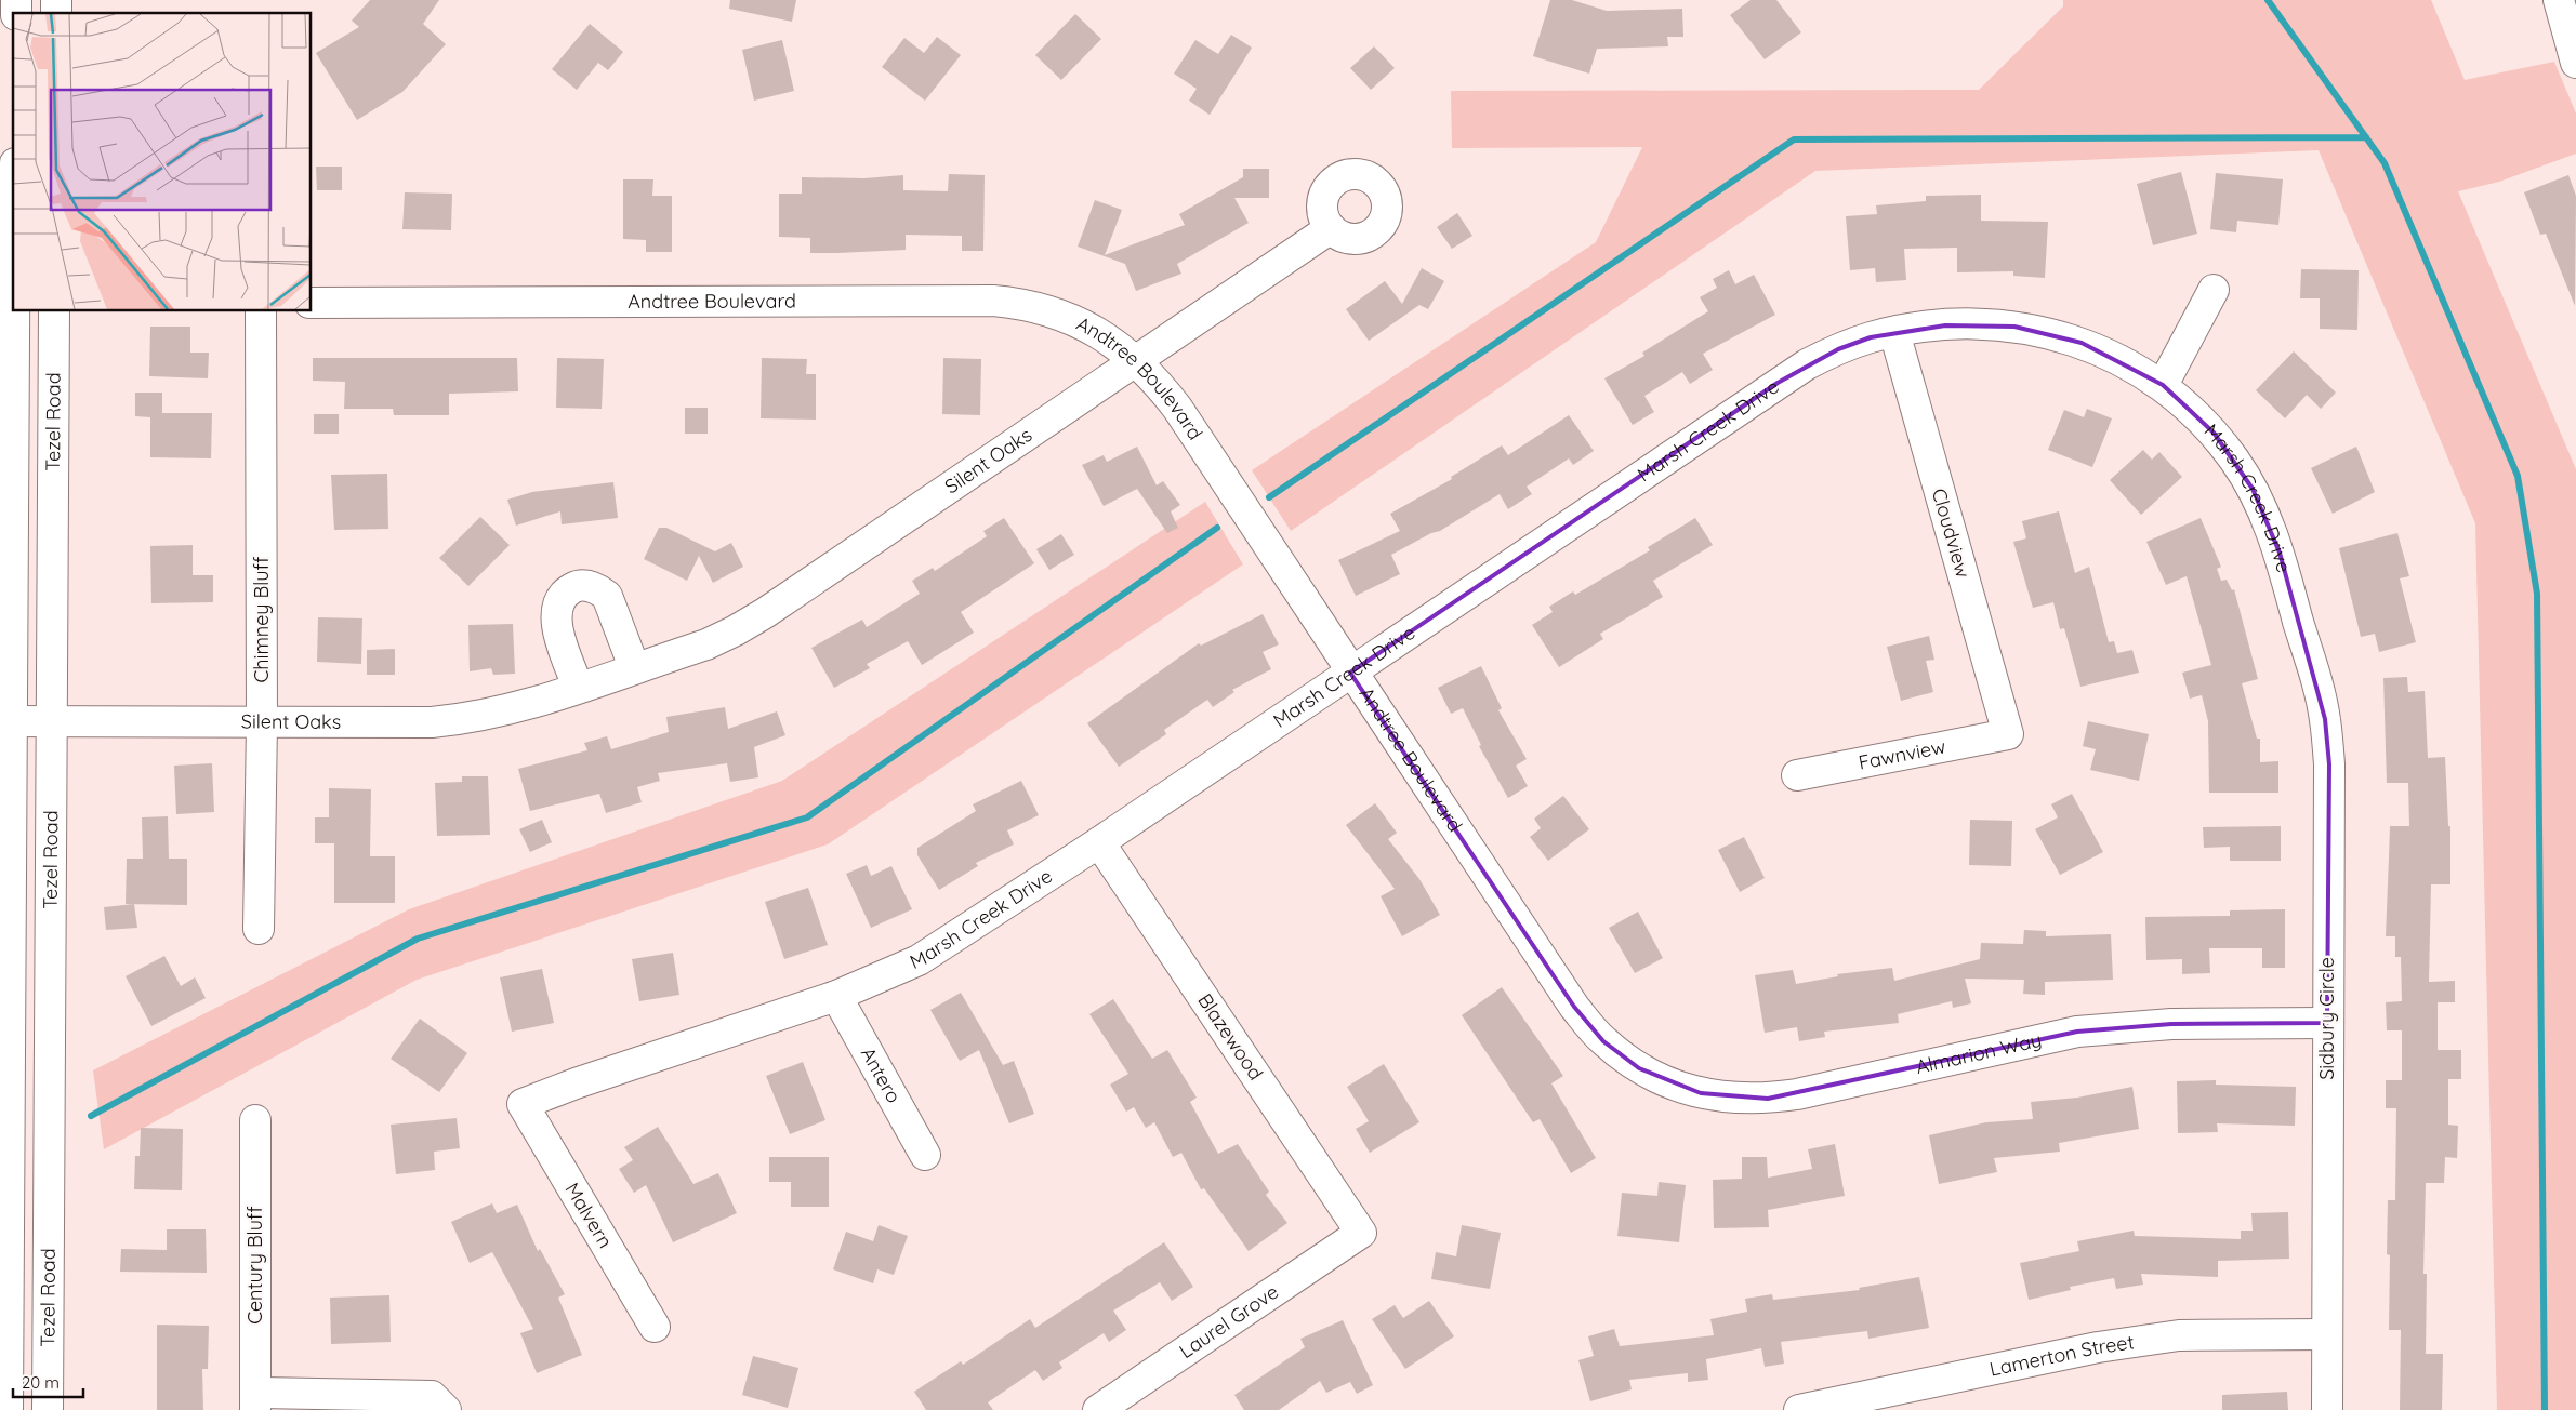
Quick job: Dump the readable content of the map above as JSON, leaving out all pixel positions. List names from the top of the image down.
{
  "streets": {
    "street": [
      "Andtree Boulevard",
      "Tezel Road",
      "Marsh Creek Drive",
      "Silent Oaks",
      "Cloudview",
      "Chimney Bluff",
      "Fawnview",
      "Sidbury Circle",
      "Blazewood",
      "Almarion Way",
      "Antero",
      "Malvern",
      "Century Bluff",
      "Laurel Grove",
      "Lamerton Street"
    ]
  },
  "crossings": [
    ["Andtree Boulevard", "Marsh Creek Drive"],
    ["Andtree Boulevard", "Silent Oaks"],
    ["Andtree Boulevard", "Almarion Way"],
    ["Tezel Road", "Silent Oaks"],
    ["Marsh Creek Drive", "Cloudview"],
    ["Marsh Creek Drive", "Sidbury Circle"],
    ["Marsh Creek Drive", "Blazewood"],
    ["Marsh Creek Drive", "Antero"],
    ["Marsh Creek Drive", "Malvern"],
    ["Silent Oaks", "Chimney Bluff"],
    ["Cloudview", "Fawnview"],
    ["Sidbury Circle", "Almarion Way"],
    ["Sidbury Circle", "Lamerton Street"],
    ["Blazewood", "Laurel Grove"]
  ],
  "scale_bar": "20 m"
}
